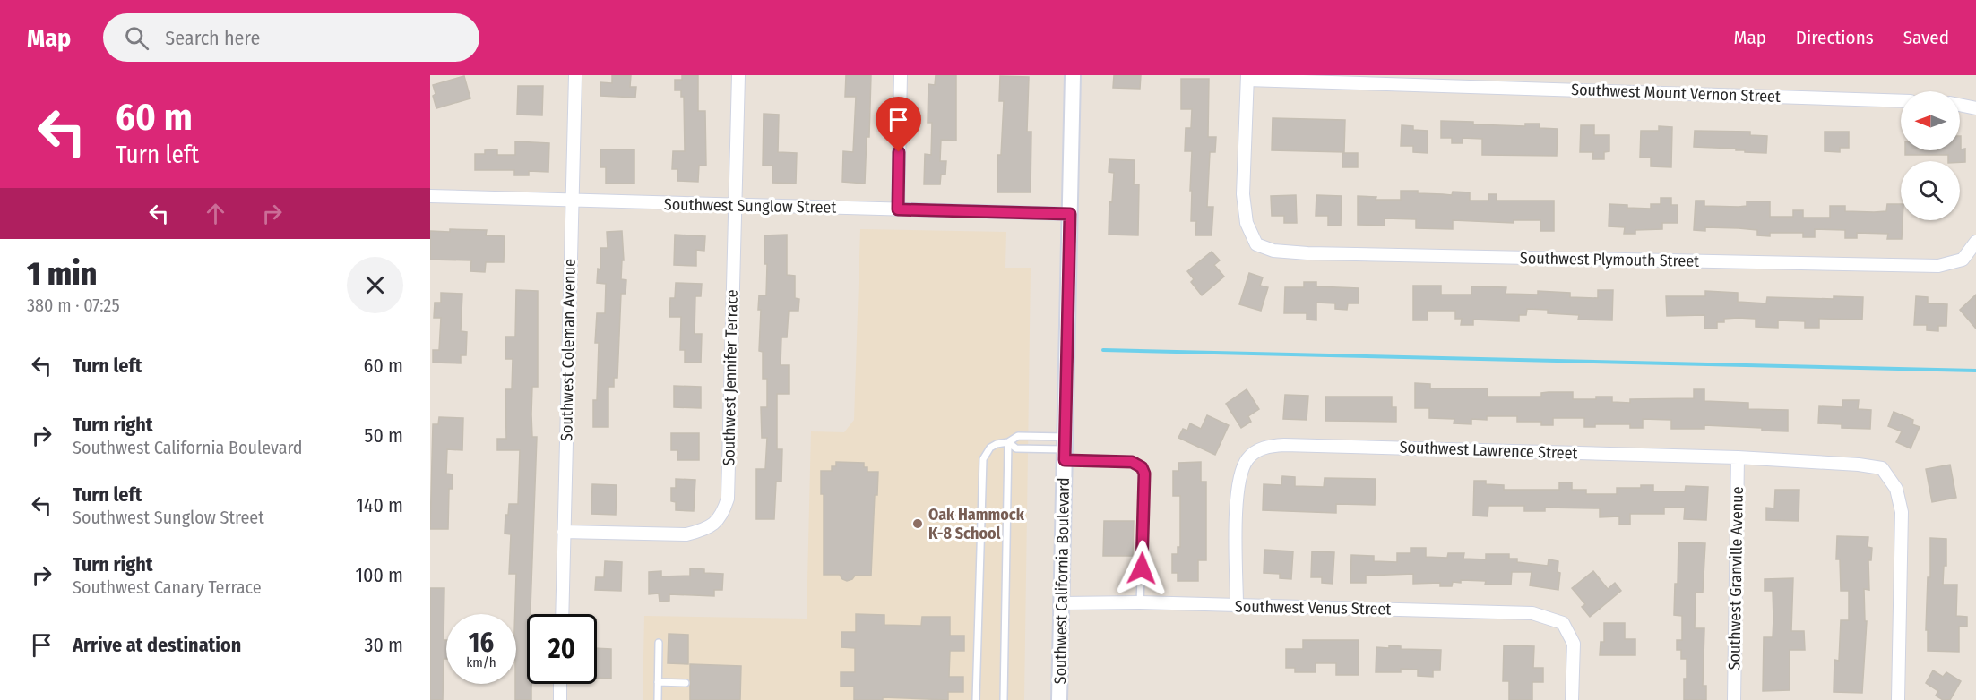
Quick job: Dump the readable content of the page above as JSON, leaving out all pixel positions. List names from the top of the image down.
{
  "streets": {
    "street": [
      "Southwest Mount Vernon Street",
      "Southwest Sunglow Street",
      "Southwest Plymouth Street",
      "Southwest Coleman Avenue",
      "Southwest Jennifer Terrace",
      "Southwest Lawrence Street",
      "Southwest Granville Avenue",
      "Southwest California Boulevard",
      "Southwest Venus Street"
    ]
  },
  "crossings": [
    ["Southwest Mount Vernon Street", "Southwest Plymouth Street"],
    ["Southwest Sunglow Street", "Southwest Coleman Avenue"],
    ["Southwest Sunglow Street", "Southwest Jennifer Terrace"],
    ["Southwest Sunglow Street", "Southwest California Boulevard"],
    ["Southwest Coleman Avenue", "Southwest Jennifer Terrace"],
    ["Southwest Lawrence Street", "Southwest Granville Avenue"],
    ["Southwest Lawrence Street", "Southwest Venus Street"],
    ["Southwest California Boulevard", "Southwest Venus Street"]
  ],
  "places": ["Oak Hammock K-8 School"],
  "north": "left",
  "page": {
    "header": "Map",
    "search": "Search here",
    "nav": ["Map", "Directions", "Saved"],
    "turn": ["60 m", "Turn left"],
    "heading": ["1 min", "380 m · 07:25"],
    "list": [
      {
        "name": "Turn left",
        "value": "60 m"
      },
      {
        "name": "Turn right",
        "note": "Southwest California Boulevard",
        "value": "50 m"
      },
      {
        "name": "Turn left",
        "note": "Southwest Sunglow Street",
        "value": "140 m"
      },
      {
        "name": "Turn right",
        "note": "Southwest Canary Terrace",
        "value": "100 m"
      },
      {
        "name": "Arrive at destination",
        "value": "30 m"
      }
    ],
    "speed": "16 km/h",
    "limit": "20"
  }
}
